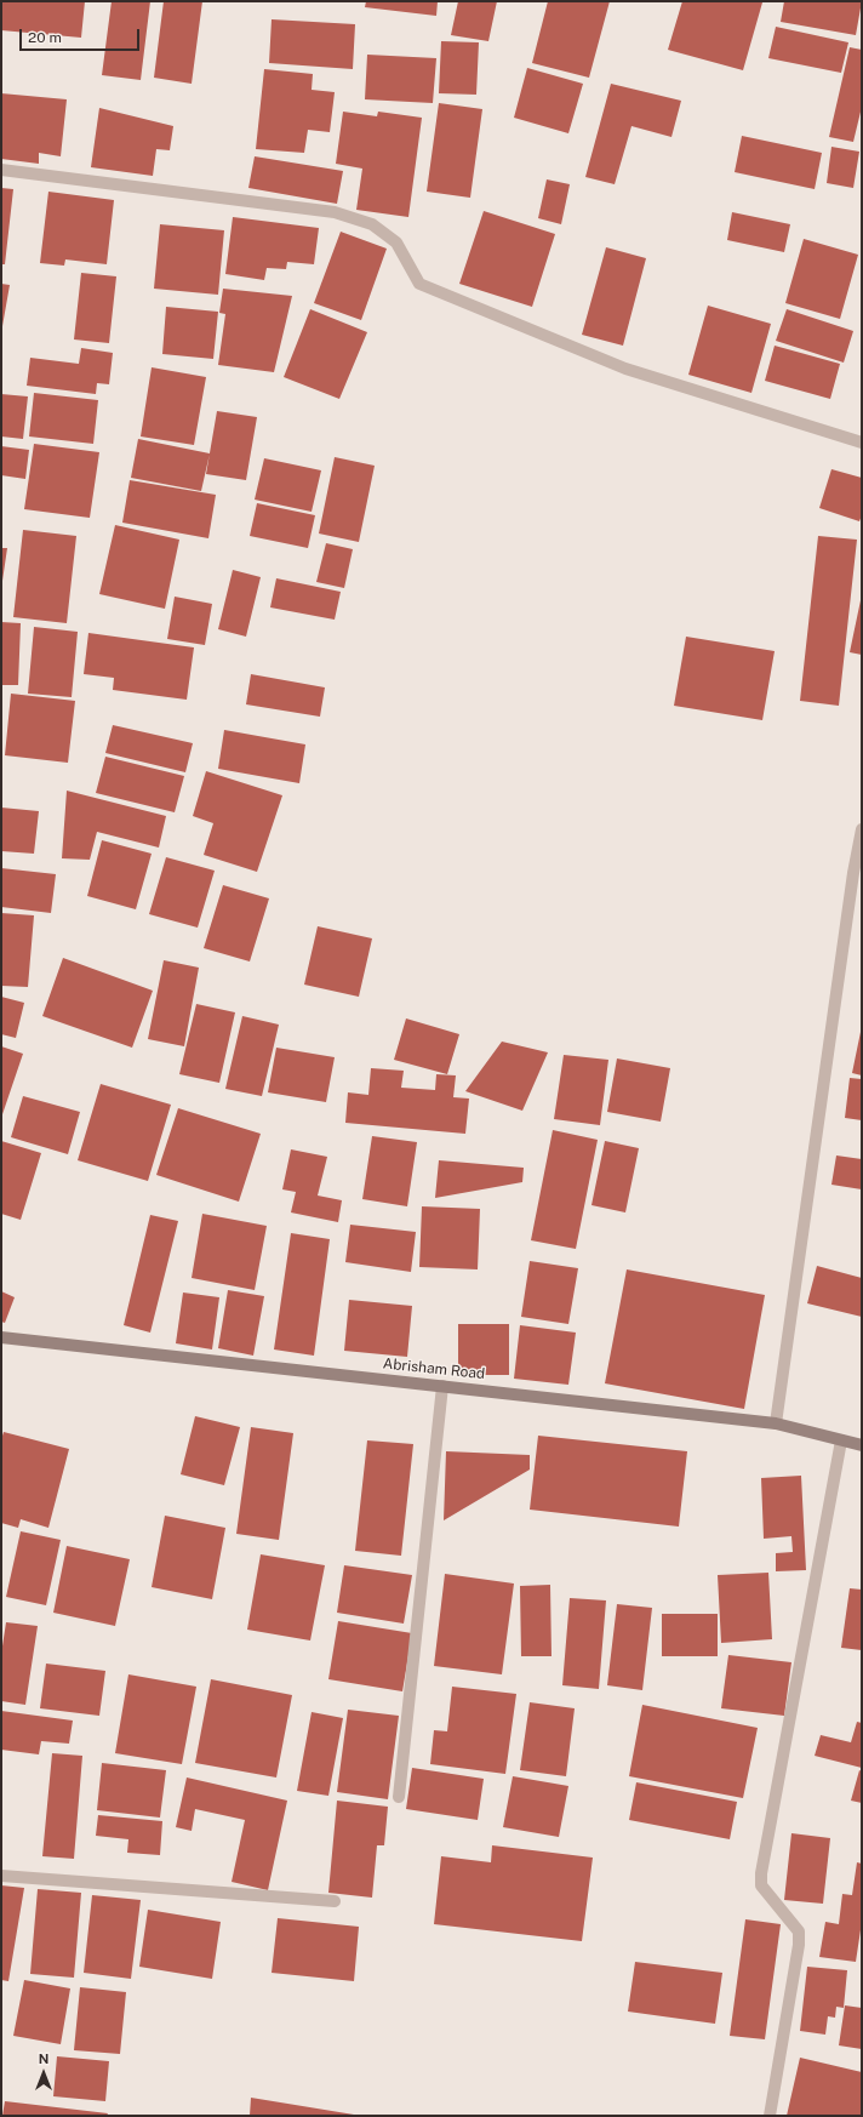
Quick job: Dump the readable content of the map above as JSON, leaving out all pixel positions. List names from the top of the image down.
{
  "streets": {
    "main road": ["Abrisham Road"]
  },
  "scale_bar": "20 m",
  "north": "top"
}
